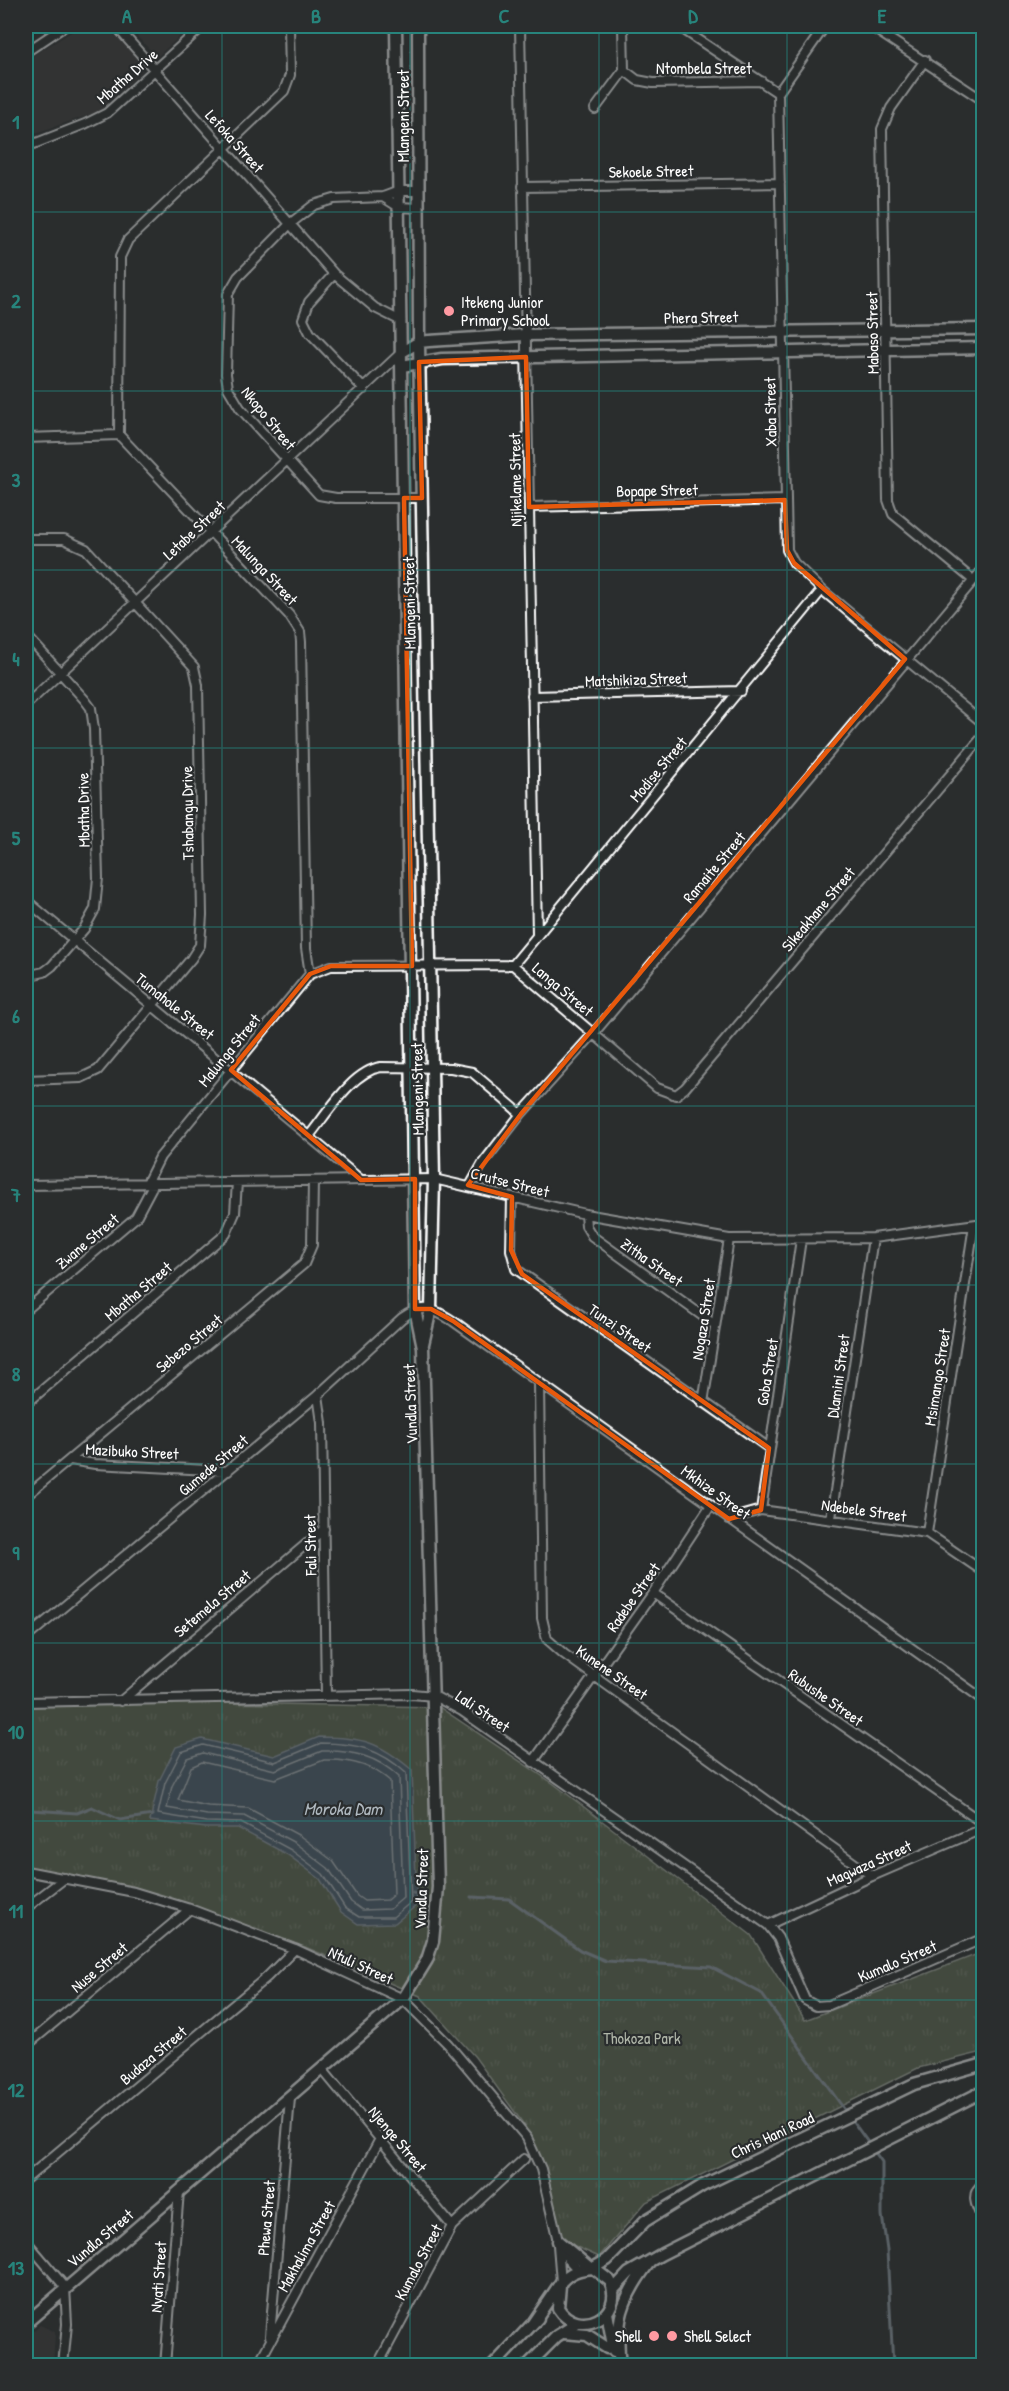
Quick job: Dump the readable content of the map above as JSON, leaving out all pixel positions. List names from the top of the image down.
{
  "streets": {
    "street": [
      "Ntombela Street",
      "Mbatha Drive",
      "Mlangeni Street",
      "Lefoka Street",
      "Sekoele Street",
      "Phera Street",
      "Mabaso Street",
      "Xaba Street",
      "Nkopo Street",
      "Njikelane Street",
      "Bopape Street",
      "Letabe Street",
      "Malunga Street",
      "Matshikiza Street",
      "Modise Street",
      "Tshabangu Drive",
      "Ramaite Street",
      "Sikeakhane Street",
      "Langa Street",
      "Tumahole Street",
      "Crutse Street",
      "Zwane Street",
      "Zitha Street",
      "Mbatha Street",
      "Nogaza Street",
      "Tunzi Street",
      "Sebezo Street",
      "Goba Street",
      "Dlamini Street",
      "Msimango Street",
      "Vundla Street",
      "Mazibuko Street",
      "Gumede Street",
      "Mkhize Street",
      "Ndebele Street",
      "Fali Street",
      "Radebe Street",
      "Setemela Street",
      "Kunene Street",
      "Rubushe Street",
      "Lali Street",
      "Magwaza Street",
      "Kumalo Street",
      "Ntuli Street",
      "Nuse Street",
      "Budaza Street",
      "Chris Hani Road",
      "Njenge Street",
      "Phewa Street",
      "Makhalima Street",
      "Nyati Street"
    ]
  },
  "crossings": [
    ["Ntombela Street", "Xaba Street"],
    ["Mbatha Drive", "Lefoka Street"],
    ["Mbatha Drive", "Letabe Street"],
    ["Mbatha Drive", "Tumahole Street"],
    ["Mlangeni Street", "Lefoka Street"],
    ["Mlangeni Street", "Phera Street"],
    ["Mlangeni Street", "Nkopo Street"],
    ["Mlangeni Street", "Letabe Street"],
    ["Mlangeni Street", "Langa Street"],
    ["Mlangeni Street", "Crutse Street"],
    ["Mlangeni Street", "Vundla Street"],
    ["Lefoka Street", "Nkopo Street"],
    ["Sekoele Street", "Xaba Street"],
    ["Sekoele Street", "Njikelane Street"],
    ["Phera Street", "Mabaso Street"],
    ["Phera Street", "Xaba Street"],
    ["Phera Street", "Njikelane Street"],
    ["Mabaso Street", "Ramaite Street"],
    ["Xaba Street", "Bopape Street"],
    ["Xaba Street", "Modise Street"],
    ["Xaba Street", "Ramaite Street"],
    ["Nkopo Street", "Letabe Street"],
    ["Njikelane Street", "Bopape Street"],
    ["Njikelane Street", "Matshikiza Street"],
    ["Njikelane Street", "Modise Street"],
    ["Letabe Street", "Malunga Street"],
    ["Letabe Street", "Tshabangu Drive"],
    ["Malunga Street", "Langa Street"],
    ["Malunga Street", "Tumahole Street"],
    ["Malunga Street", "Crutse Street"],
    ["Malunga Street", "Zwane Street"],
    ["Matshikiza Street", "Modise Street"],
    ["Modise Street", "Langa Street"],
    ["Tshabangu Drive", "Tumahole Street"],
    ["Ramaite Street", "Langa Street"],
    ["Ramaite Street", "Crutse Street"],
    ["Sikeakhane Street", "Langa Street"],
    ["Tumahole Street", "Crutse Street"],
    ["Crutse Street", "Zwane Street"],
    ["Crutse Street", "Zitha Street"],
    ["Crutse Street", "Mbatha Street"],
    ["Crutse Street", "Nogaza Street"],
    ["Crutse Street", "Tunzi Street"],
    ["Crutse Street", "Sebezo Street"],
    ["Crutse Street", "Goba Street"],
    ["Crutse Street", "Dlamini Street"],
    ["Crutse Street", "Msimango Street"],
    ["Crutse Street", "Vundla Street"],
    ["Zitha Street", "Nogaza Street"],
    ["Nogaza Street", "Tunzi Street"],
    ["Tunzi Street", "Goba Street"],
    ["Sebezo Street", "Mazibuko Street"],
    ["Goba Street", "Ndebele Street"],
    ["Dlamini Street", "Ndebele Street"],
    ["Msimango Street", "Ndebele Street"],
    ["Vundla Street", "Gumede Street"],
    ["Vundla Street", "Mkhize Street"],
    ["Vundla Street", "Lali Street"],
    ["Vundla Street", "Ntuli Street"],
    ["Vundla Street", "Njenge Street"],
    ["Vundla Street", "Phewa Street"],
    ["Vundla Street", "Nyati Street"],
    ["Mazibuko Street", "Gumede Street"],
    ["Gumede Street", "Fali Street"],
    ["Mkhize Street", "Ndebele Street"],
    ["Mkhize Street", "Radebe Street"],
    ["Mkhize Street", "Kunene Street"],
    ["Fali Street", "Setemela Street"],
    ["Fali Street", "Lali Street"],
    ["Radebe Street", "Kunene Street"],
    ["Radebe Street", "Rubushe Street"],
    ["Radebe Street", "Lali Street"],
    ["Setemela Street", "Lali Street"],
    ["Kunene Street", "Magwaza Street"],
    ["Rubushe Street", "Magwaza Street"],
    ["Lali Street", "Magwaza Street"],
    ["Lali Street", "Kumalo Street"],
    ["Kumalo Street", "Njenge Street"],
    ["Ntuli Street", "Nuse Street"],
    ["Ntuli Street", "Budaza Street"],
    ["Ntuli Street", "Chris Hani Road"],
    ["Njenge Street", "Makhalima Street"],
    ["Phewa Street", "Makhalima Street"]
  ],
  "water": ["Moroka Dam"],
  "parks": ["Thokoza Park"],
  "places": ["Itekeng Junior Primary School", "Shell", "Shell Select"],
  "grid": {
    "columns": [
      "A",
      "B",
      "C",
      "D",
      "E"
    ],
    "rows": [
      "1",
      "2",
      "3",
      "4",
      "5",
      "6",
      "7",
      "8",
      "9",
      "10",
      "11",
      "12",
      "13"
    ]
  }
}
